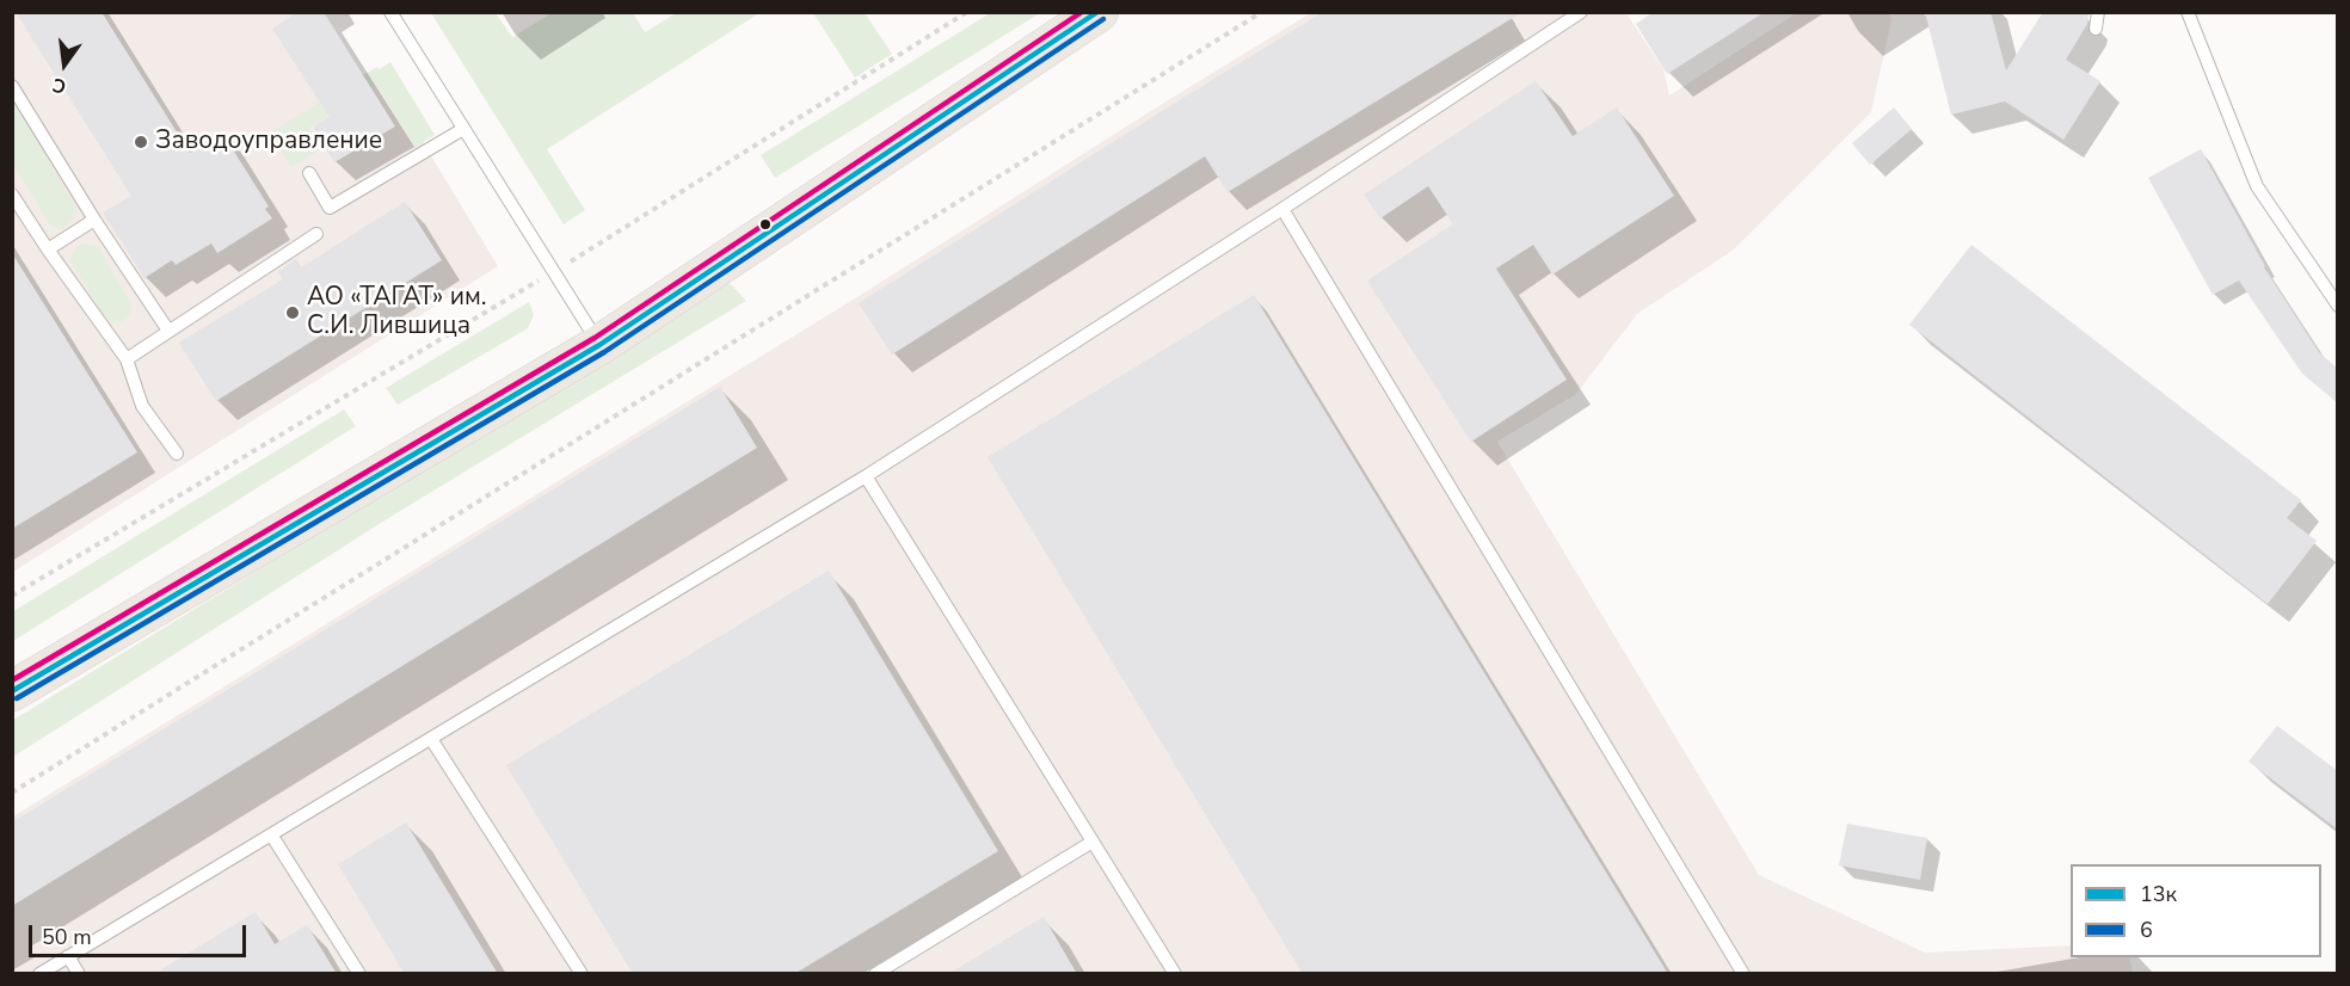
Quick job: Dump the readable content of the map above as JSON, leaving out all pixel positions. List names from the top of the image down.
{
  "places": ["Заводоуправление", "АО «ТАГАТ» им. С.И. Лившица"],
  "lines": ["transit line 13к", "transit line 6"],
  "legend": ["13к", "6"],
  "scale_bar": "50 m",
  "north": "bottom"
}
